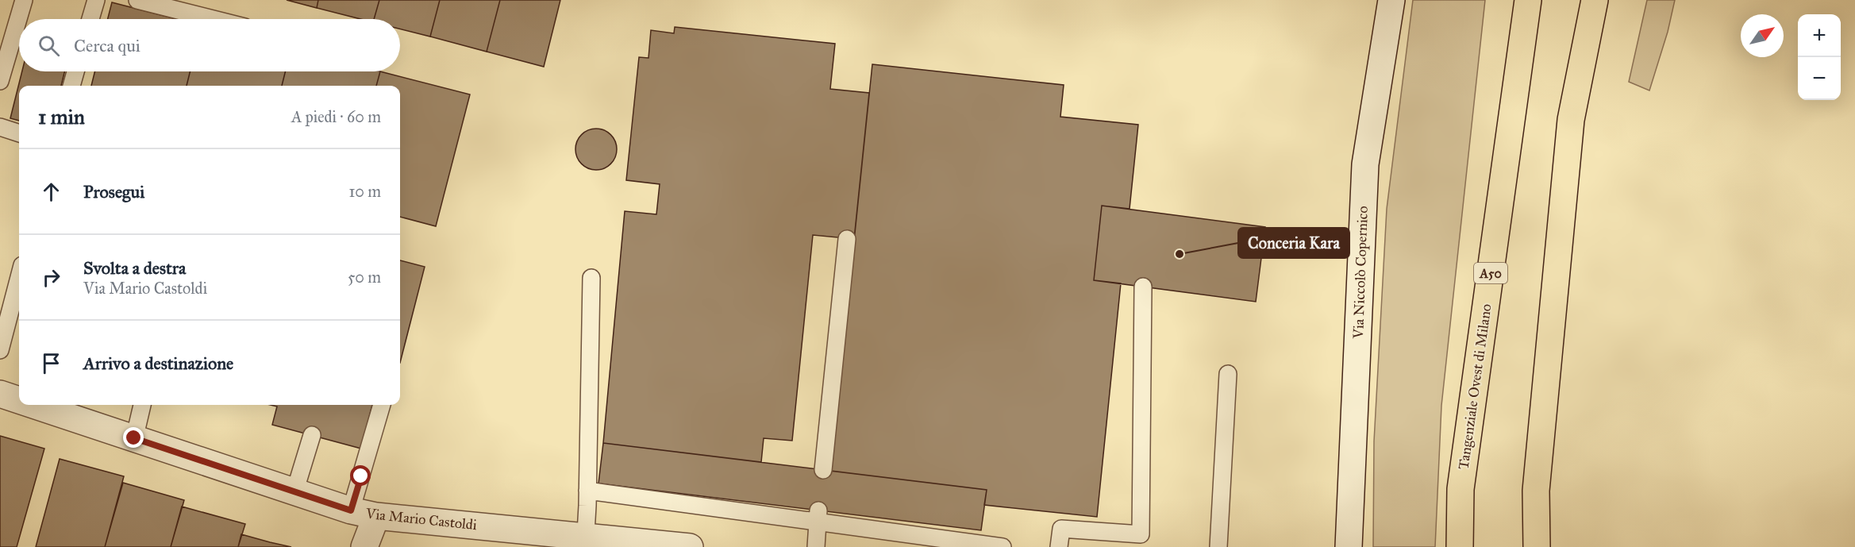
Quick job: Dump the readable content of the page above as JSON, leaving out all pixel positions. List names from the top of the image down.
{
  "streets": {
    "highway": ["A50", "Tangenziale Ovest di Milano"],
    "street": ["Via Niccolò Copernico", "Via Mario Castoldi"]
  },
  "places": ["Conceria Kara"],
  "north": "top right",
  "page": {
    "map_buttons": ["+", "−"],
    "search": "Cerca qui",
    "heading": ["1 min", "A piedi · 60 m"],
    "list": [
      ["Prosegui", "10 m"],
      ["Svolta a destra", "Via Mario Castoldi", "50 m"],
      "Arrivo a destinazione"
    ]
  }
}
